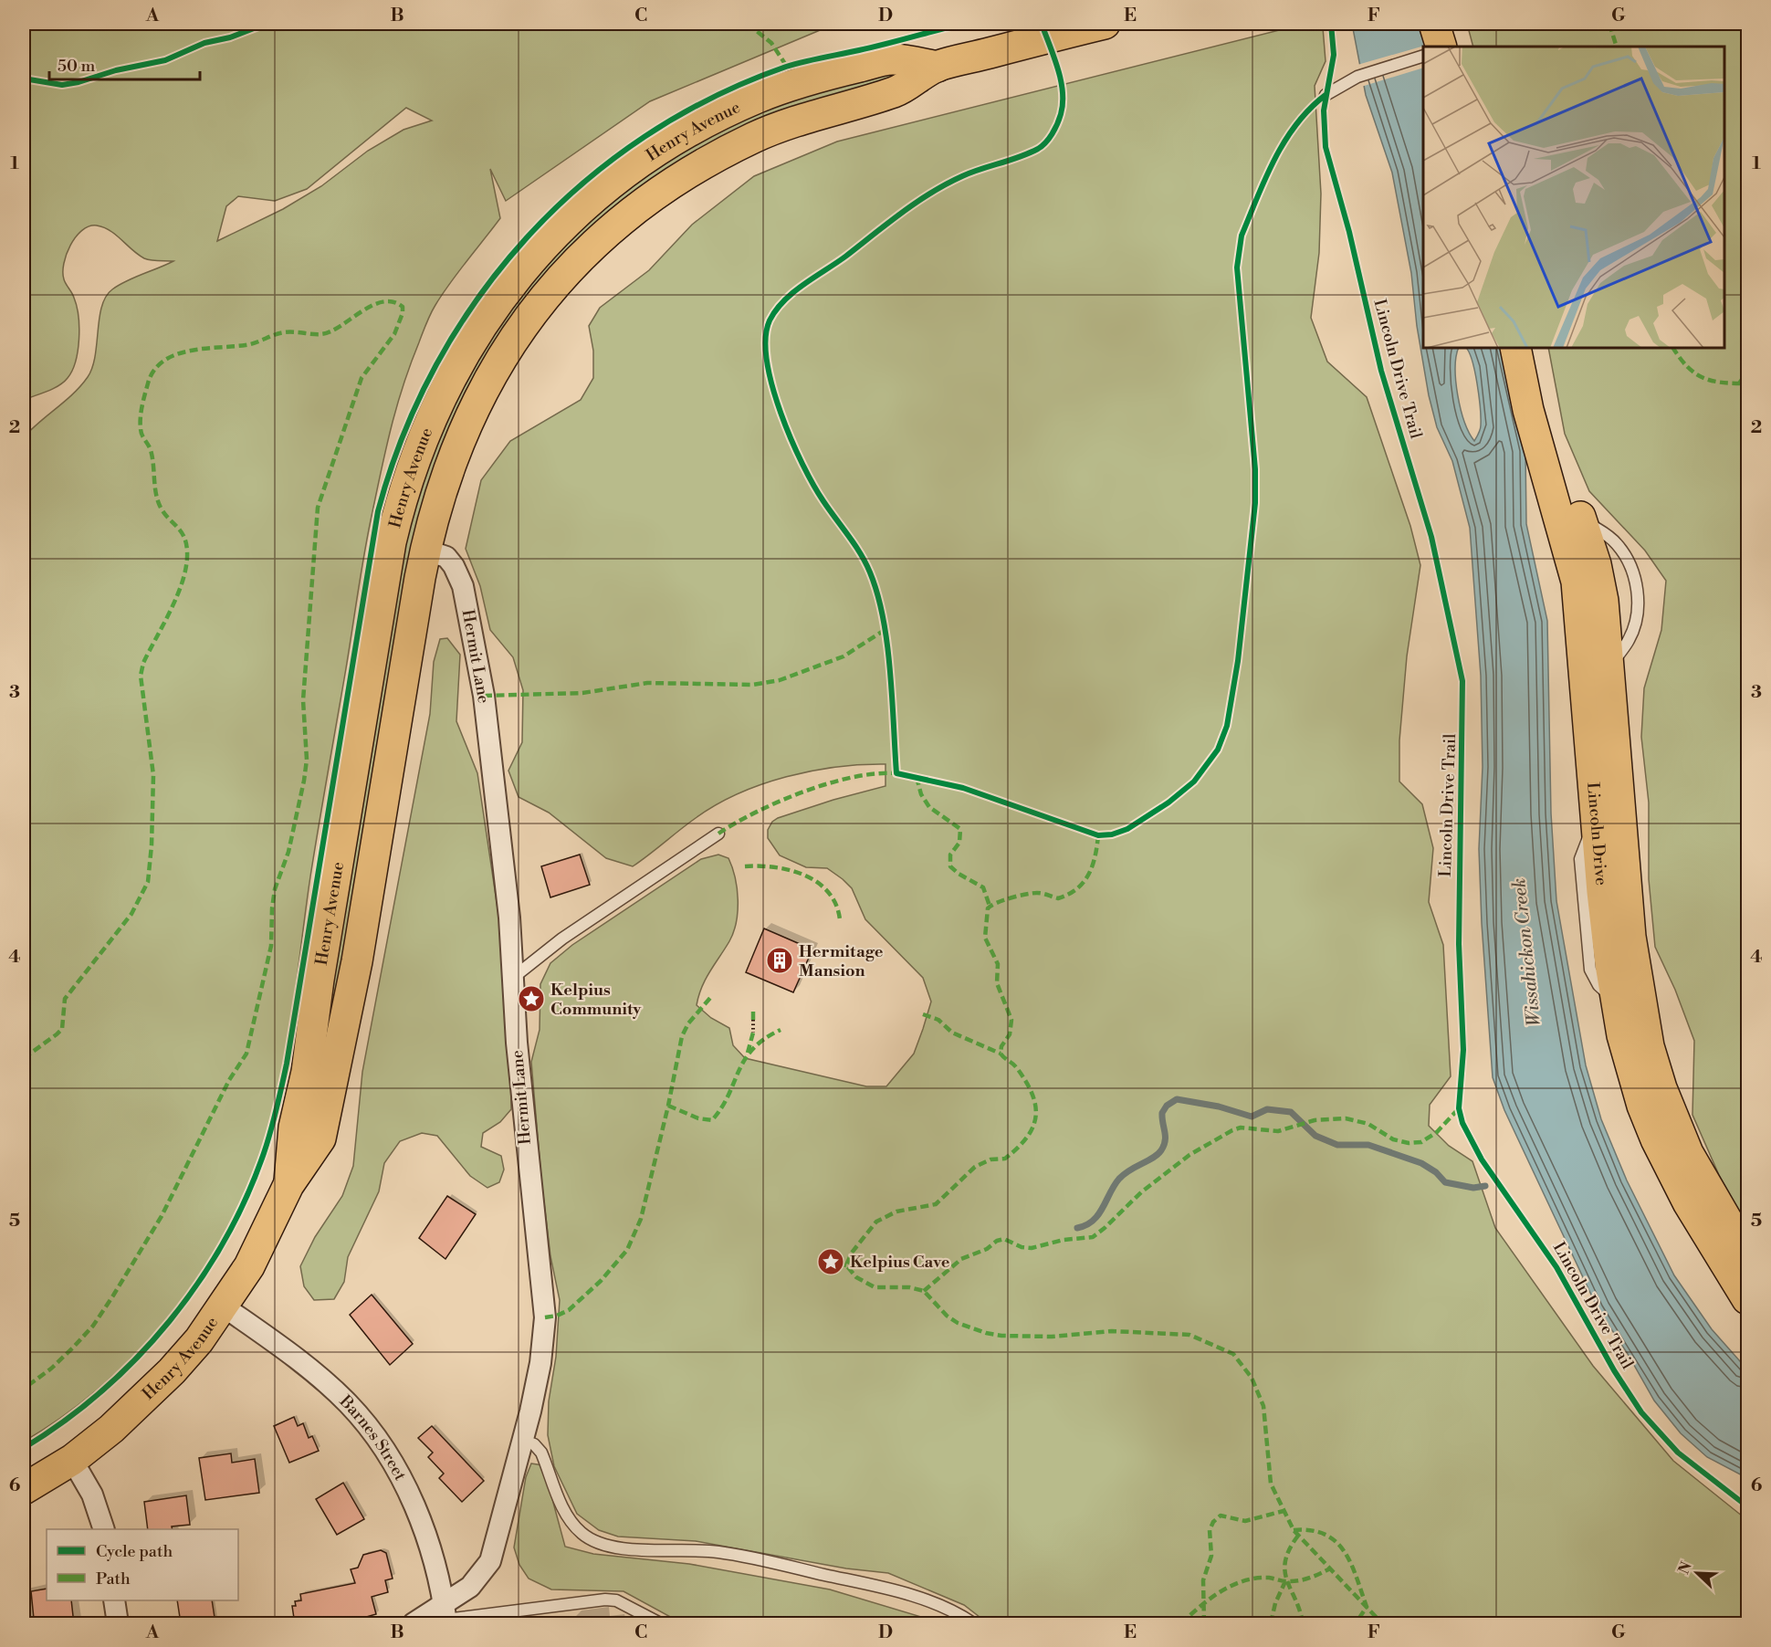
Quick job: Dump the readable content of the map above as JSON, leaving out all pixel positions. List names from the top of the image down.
{
  "streets": {
    "main road": ["Henry Avenue", "Lincoln Drive"],
    "street": ["Hermit Lane", "Barnes Street"],
    "cycle path": ["Lincoln Drive Trail"]
  },
  "crossings": [
    ["Henry Avenue", "Hermit Lane"],
    ["Henry Avenue", "Barnes Street"],
    ["Hermit Lane", "Barnes Street"]
  ],
  "water": ["Wissahickon Creek"],
  "places": {
    "building": ["Hermitage Mansion"],
    "place": ["Kelpius Community", "Kelpius Cave"]
  },
  "legend": ["Cycle path", "Path"],
  "scale_bar": "50 m",
  "north": "top left",
  "grid": {
    "columns": [
      "A",
      "B",
      "C",
      "D",
      "E",
      "F",
      "G"
    ],
    "rows": [
      "1",
      "2",
      "3",
      "4",
      "5",
      "6"
    ]
  }
}
